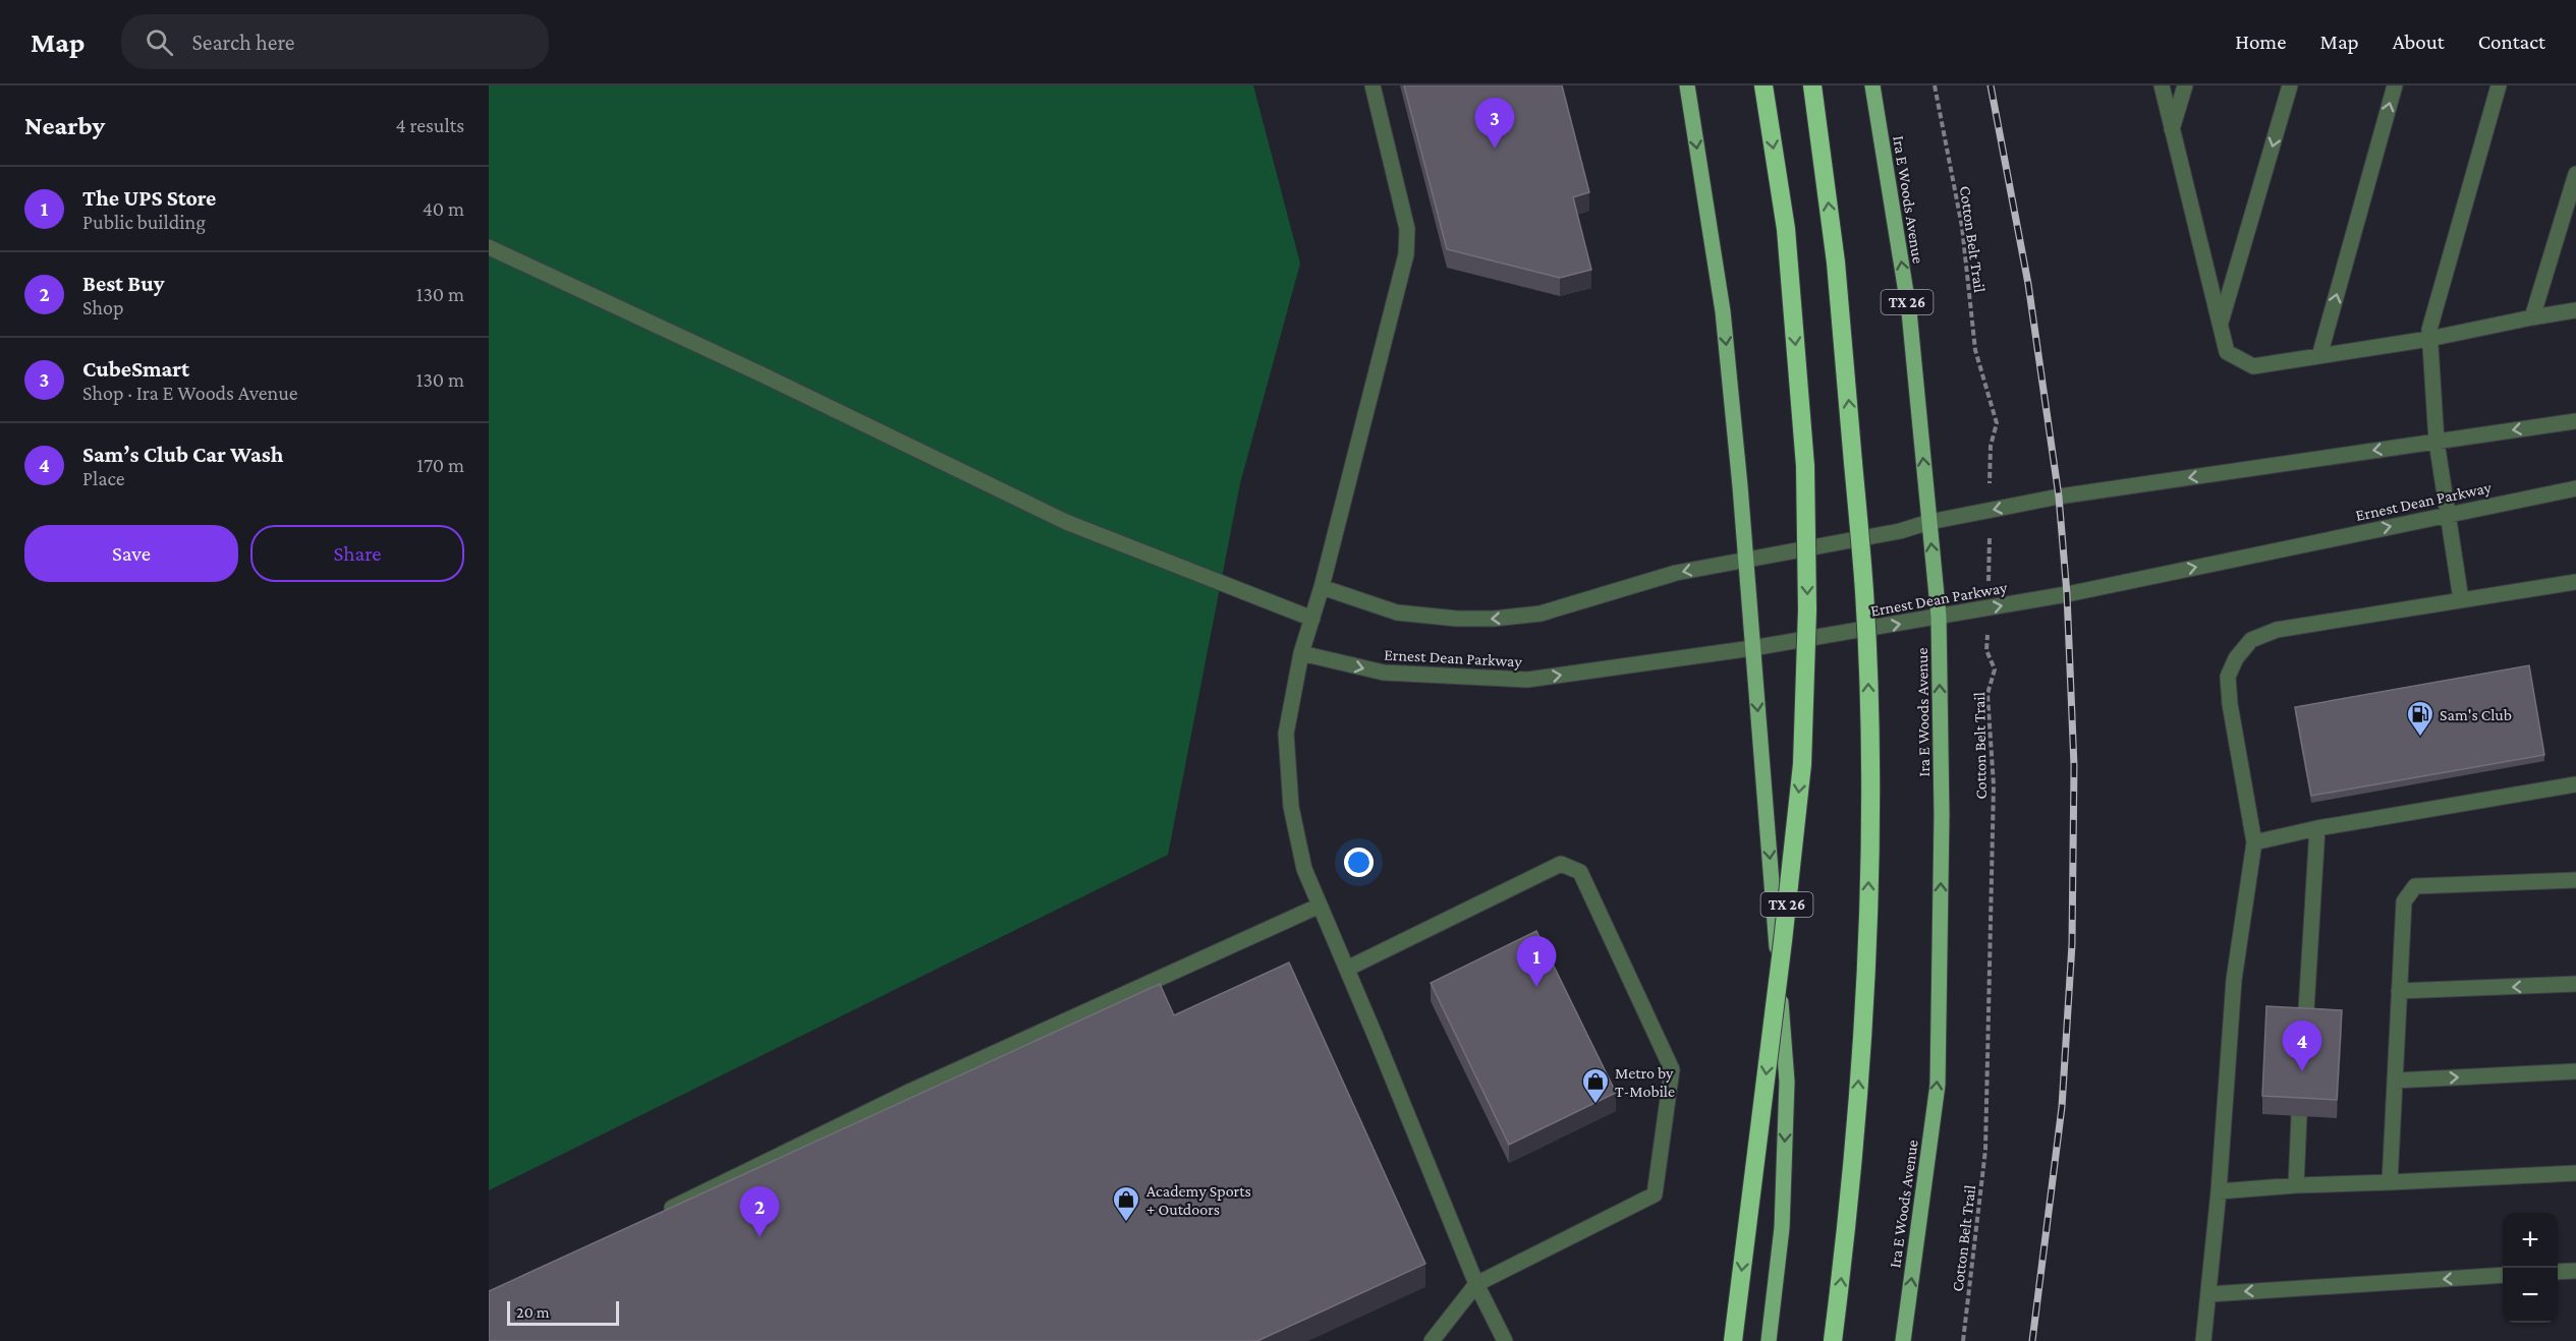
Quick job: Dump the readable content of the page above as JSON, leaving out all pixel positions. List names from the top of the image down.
{
  "streets": {
    "highway": ["TX 26"],
    "main road": ["Ira E Woods Avenue"],
    "street": ["Ernest Dean Parkway"],
    "path": ["Cotton Belt Trail"]
  },
  "crossings": [
    ["Ira E Woods Avenue", "Ernest Dean Parkway"],
    ["Cotton Belt Trail", "Ernest Dean Parkway"]
  ],
  "one_way": ["Ira E Woods Avenue"],
  "places": {
    "fuel station": ["Sam's Club"],
    "shop": ["Metro by T-Mobile", "Academy Sports + Outdoors"]
  },
  "scale_bar": "20 m",
  "page": {
    "header": "Map",
    "search": "Search here",
    "nav": [
      "Home",
      "Map",
      "About",
      "Contact"
    ],
    "heading": ["Nearby", "4 results"],
    "pins": [
      "3",
      "1",
      "4",
      "2"
    ],
    "list": [
      {
        "mark": "1",
        "name": "The UPS Store",
        "note": "Public building",
        "value": "40 m"
      },
      {
        "mark": "2",
        "name": "Best Buy",
        "note": "Shop",
        "value": "130 m"
      },
      {
        "mark": "3",
        "name": "CubeSmart",
        "note": "Shop · Ira E Woods Avenue",
        "value": "130 m"
      },
      {
        "mark": "4",
        "name": "Sam’s Club Car Wash",
        "note": "Place",
        "value": "170 m"
      }
    ],
    "buttons": ["Save", "Share"],
    "map_buttons": ["+", "−"],
    "scale": "20 m"
  }
}
